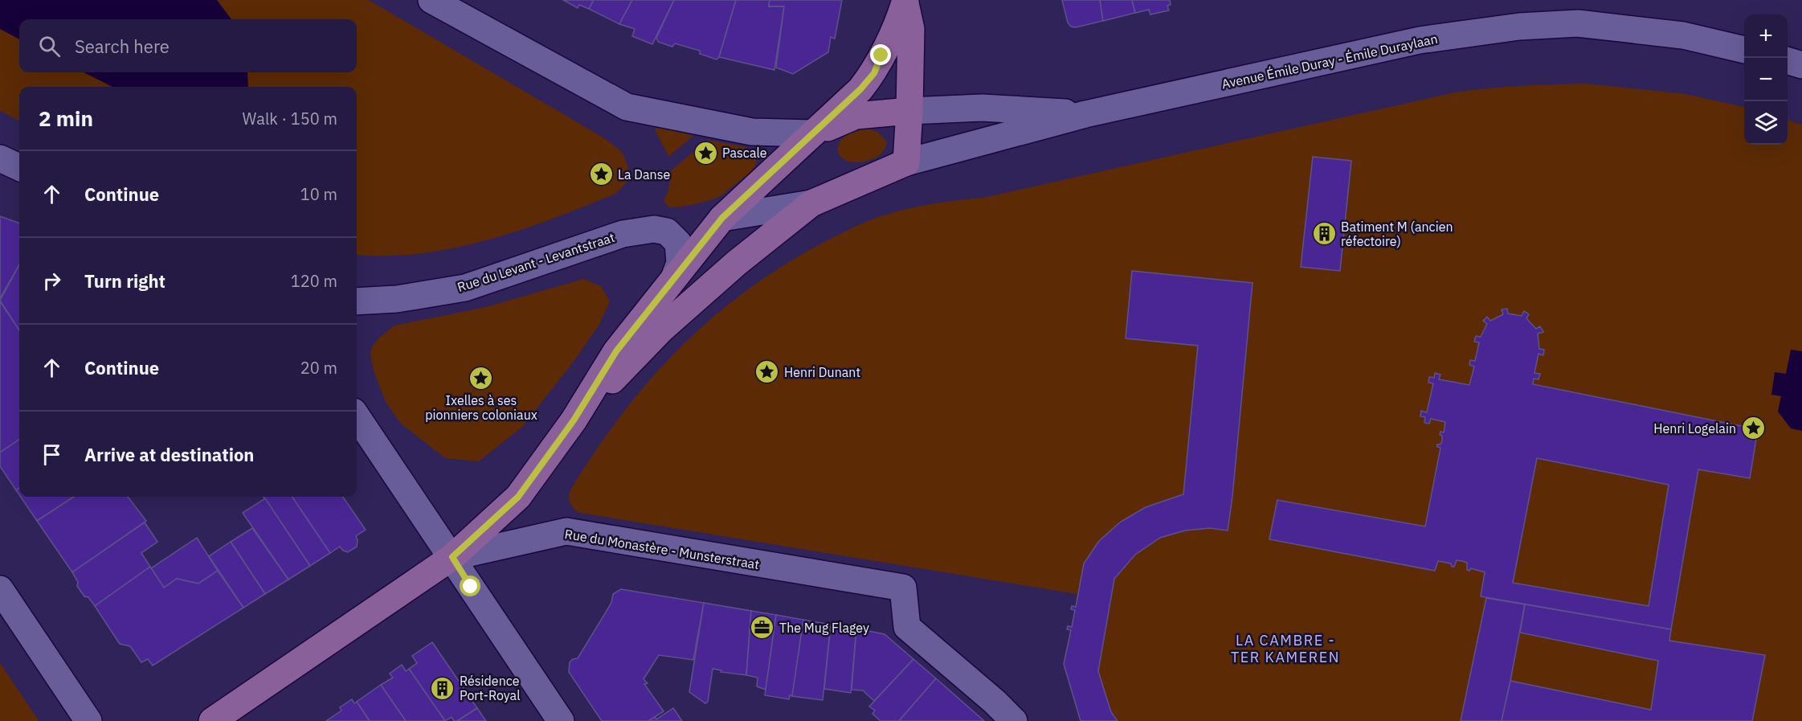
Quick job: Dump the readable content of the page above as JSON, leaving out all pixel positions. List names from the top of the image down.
{
  "streets": {
    "street": ["Avenue Émile Duray - Émile Duraylaan", "Rue du Levant - Levantstraat", "Rue du Monastère - Munsterstraat"]
  },
  "districts": ["LA CAMBRE - TER KAMEREN"],
  "places": {
    "place": [
      "Pascale",
      "La Danse",
      "Henri Dunant",
      "Ixelles à ses pionniers coloniaux",
      "Henri Logelain"
    ],
    "building": ["Batiment M (ancien réfectoire)", "Résidence Port-Royal"],
    "office": ["The Mug Flagey"]
  },
  "page": {
    "map_buttons": ["+", "−"],
    "search": "Search here",
    "heading": ["2 min", "Walk · 150 m"],
    "list": [
      ["Continue", "10 m"],
      ["Turn right", "120 m"],
      ["Continue", "20 m"],
      "Arrive at destination"
    ]
  }
}
